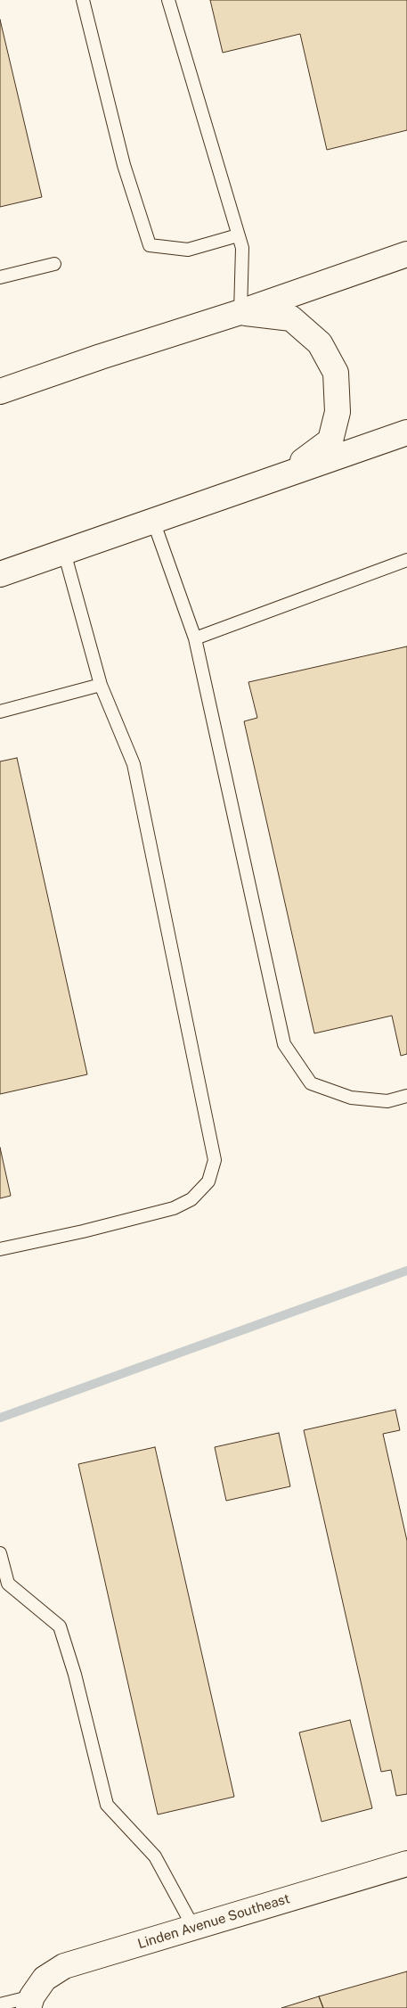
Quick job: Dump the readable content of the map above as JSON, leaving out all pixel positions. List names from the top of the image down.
{
  "streets": {
    "street": ["Linden Avenue Southeast"]
  }
}
